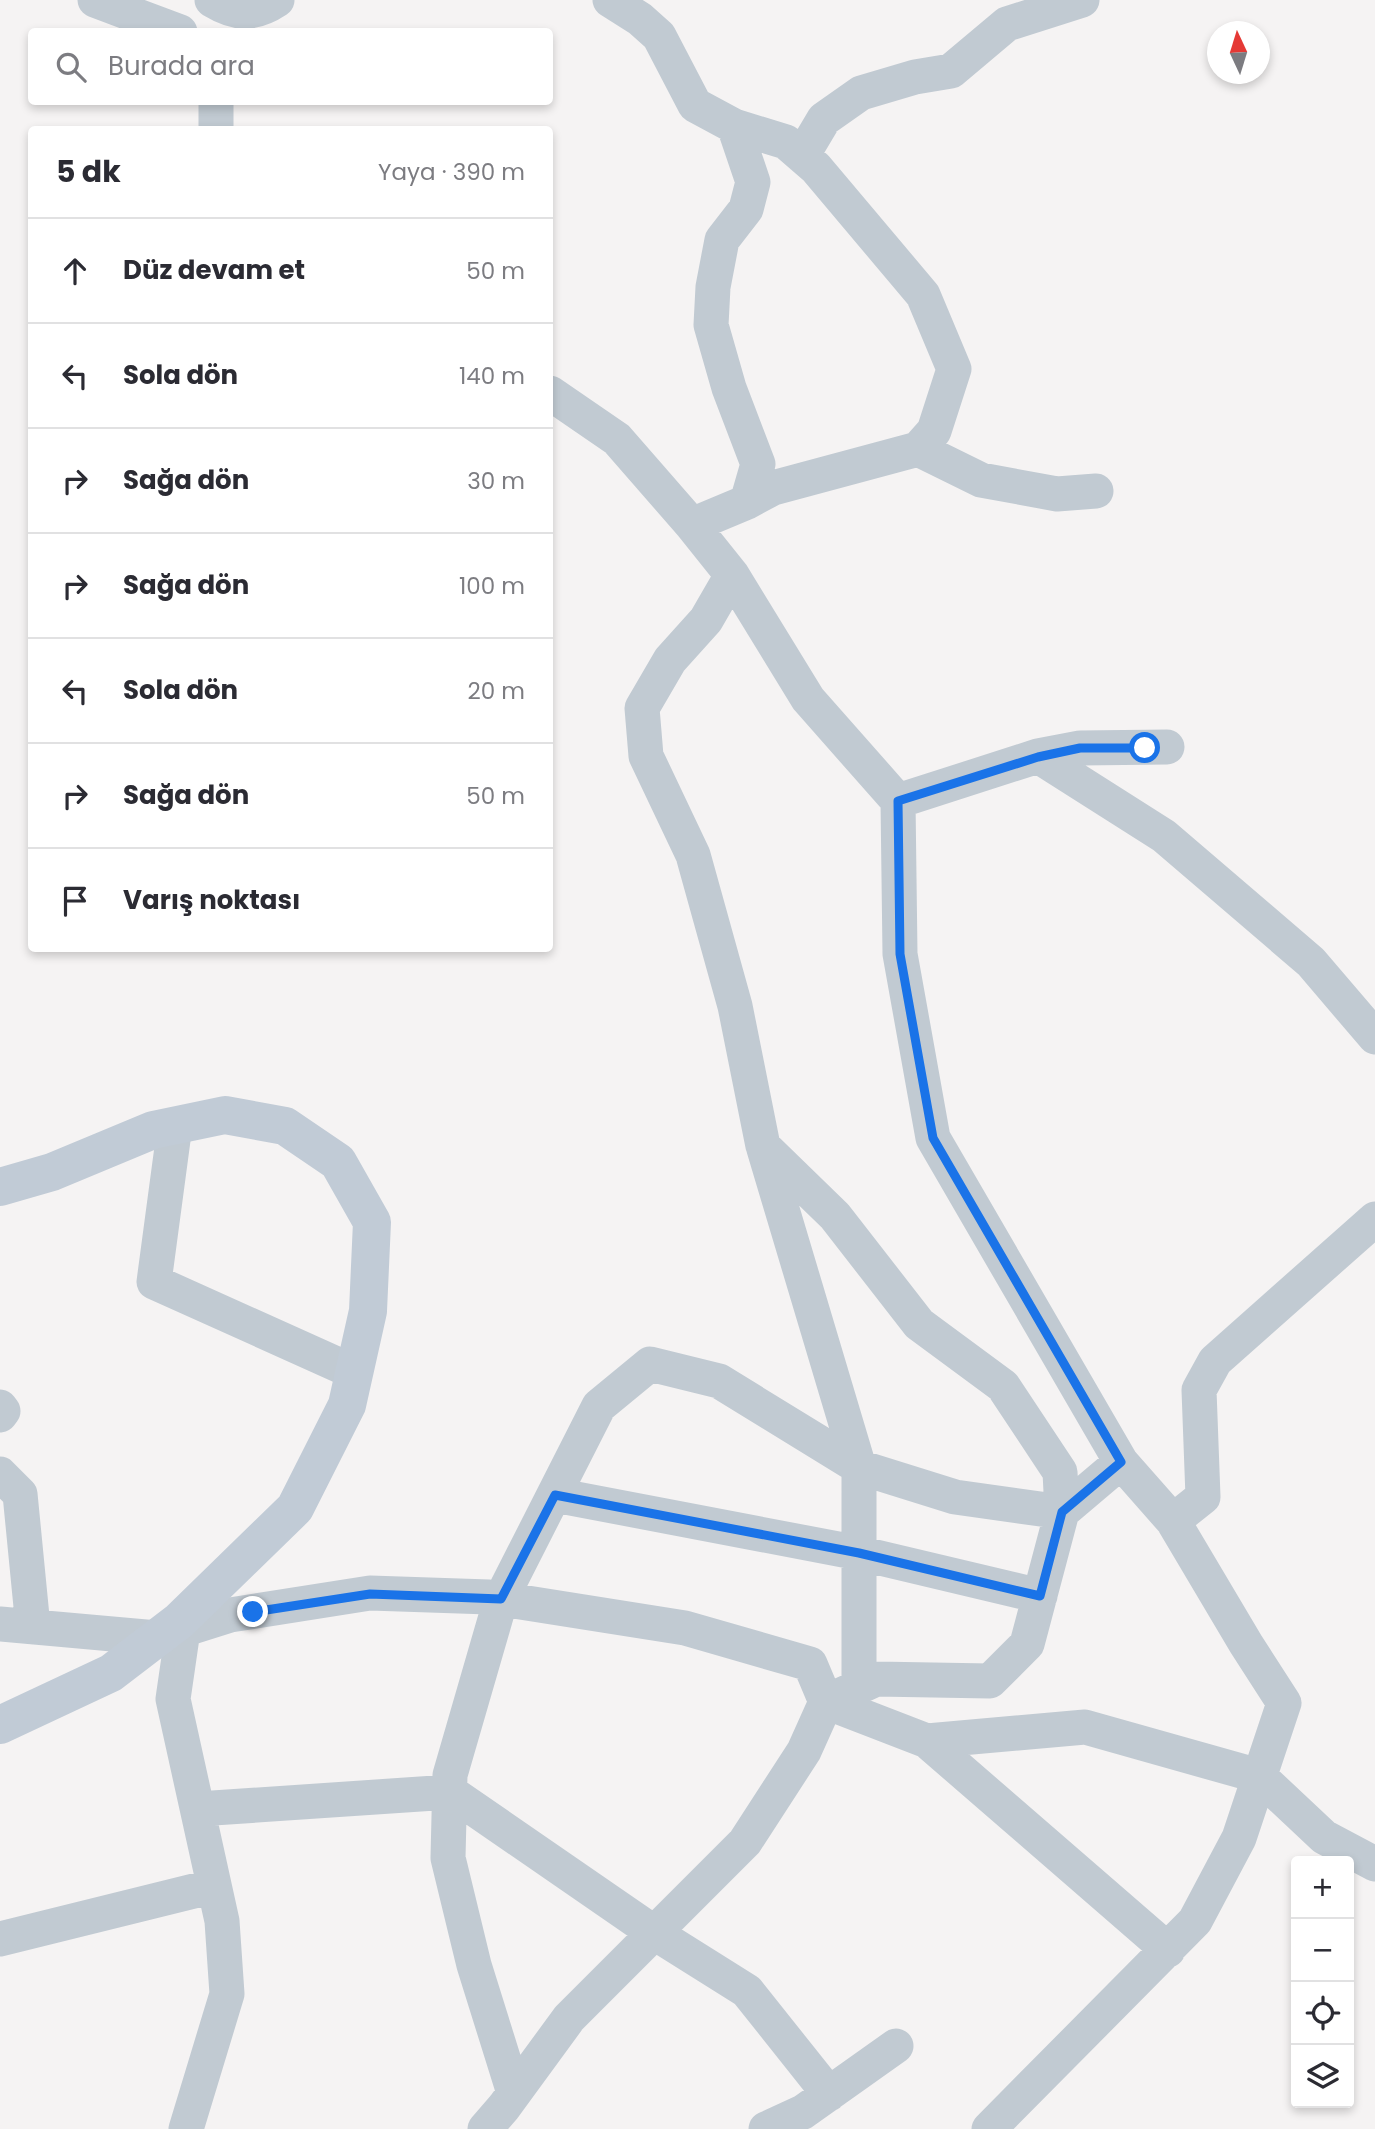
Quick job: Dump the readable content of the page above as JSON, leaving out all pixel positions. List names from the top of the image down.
{
  "north": "top",
  "page": {
    "search": "Burada ara",
    "heading": ["5 dk", "Yaya · 390 m"],
    "list": [
      ["Düz devam et", "50 m"],
      ["Sola dön", "140 m"],
      ["Sağa dön", "30 m"],
      ["Sağa dön", "100 m"],
      ["Sola dön", "20 m"],
      ["Sağa dön", "50 m"],
      "Varış noktası"
    ],
    "map_buttons": ["+", "−"]
  }
}
